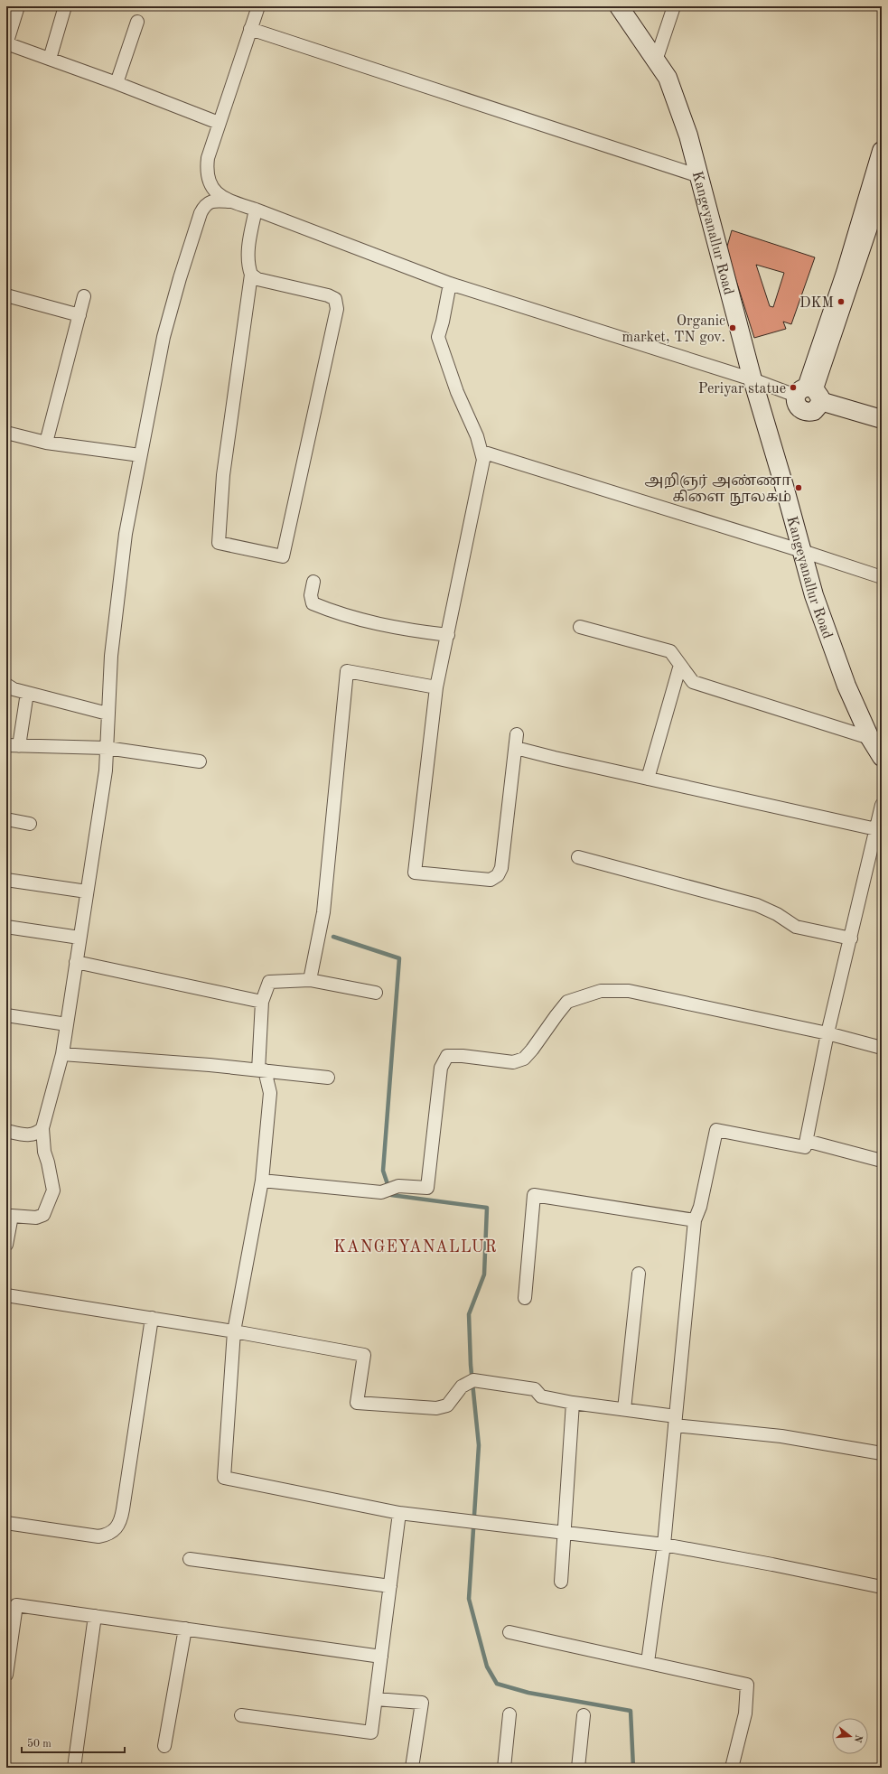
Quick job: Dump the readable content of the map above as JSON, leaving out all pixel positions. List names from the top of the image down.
{
  "streets": {
    "street": ["Kangeyanallur Road"]
  },
  "districts": ["KANGEYANALLUR"],
  "places": [
    "DKM",
    "Organic market, TN gov.",
    "Periyar statue",
    "அறிஞர் அண்ணா கிளை நூலகம்"
  ],
  "scale_bar": "50 m",
  "north": "right"
}
